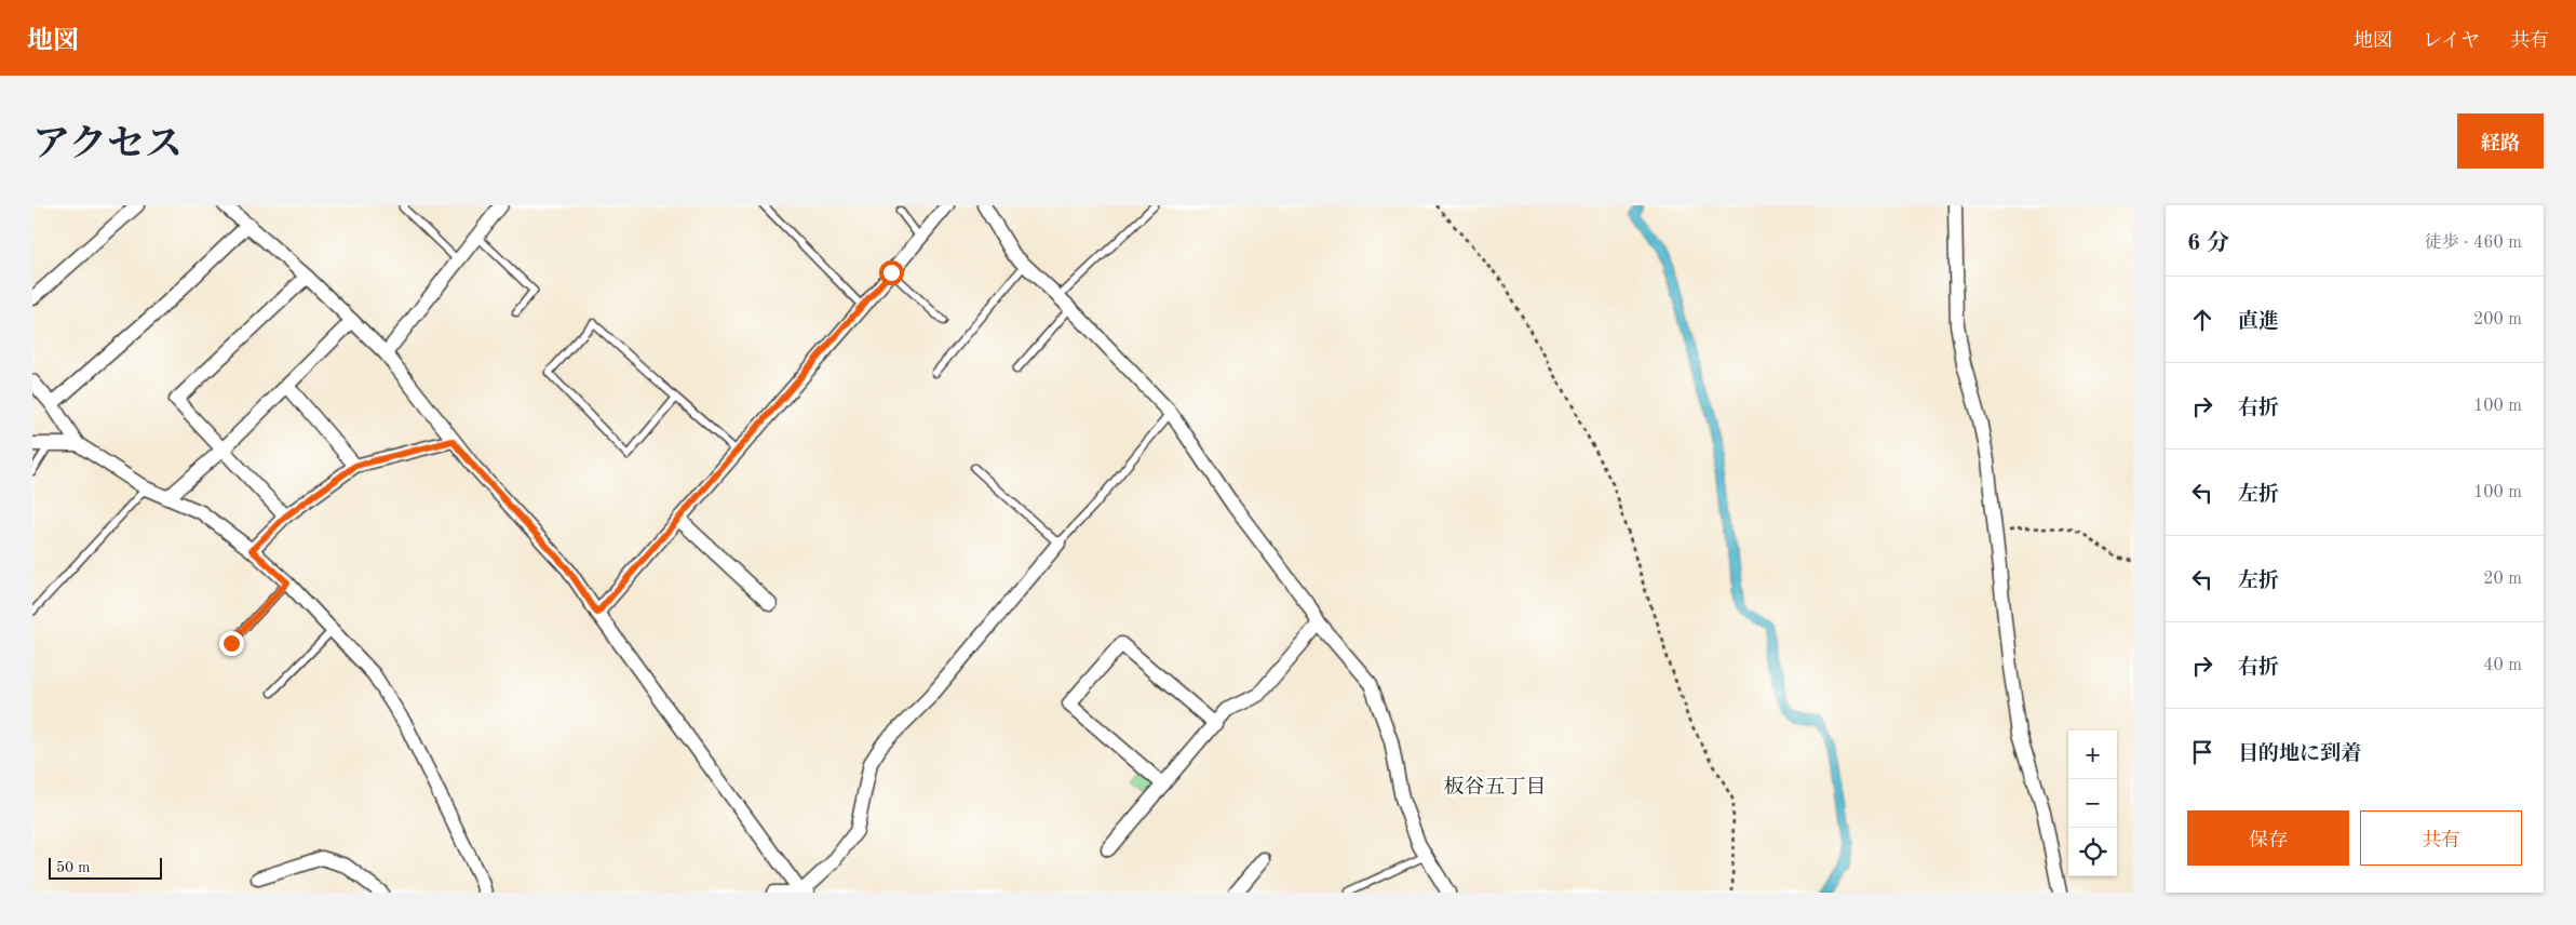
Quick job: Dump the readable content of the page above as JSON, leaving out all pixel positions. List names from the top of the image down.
{
  "districts": ["板谷五丁目"],
  "scale_bar": "50 m",
  "page": {
    "header": "地図",
    "nav": ["地図", "レイヤ", "共有"],
    "title": "アクセス",
    "buttons": [
      "経路",
      ["保存", "共有"]
    ],
    "heading": ["6 分", "徒歩 · 460 m"],
    "list": [
      ["直進", "200 m"],
      ["右折", "100 m"],
      ["左折", "100 m"],
      ["左折", "20 m"],
      ["右折", "40 m"],
      "目的地に到着"
    ],
    "map_buttons": ["+", "−"],
    "scale": "50 m"
  }
}
